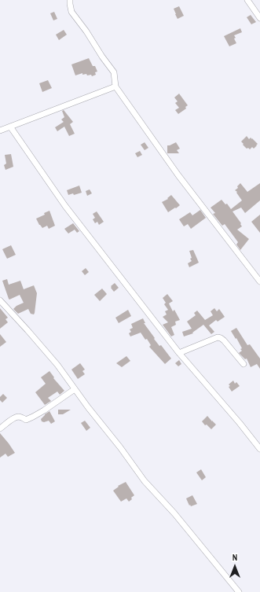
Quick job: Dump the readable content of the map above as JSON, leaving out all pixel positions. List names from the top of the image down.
{
  "north": "top"
}
